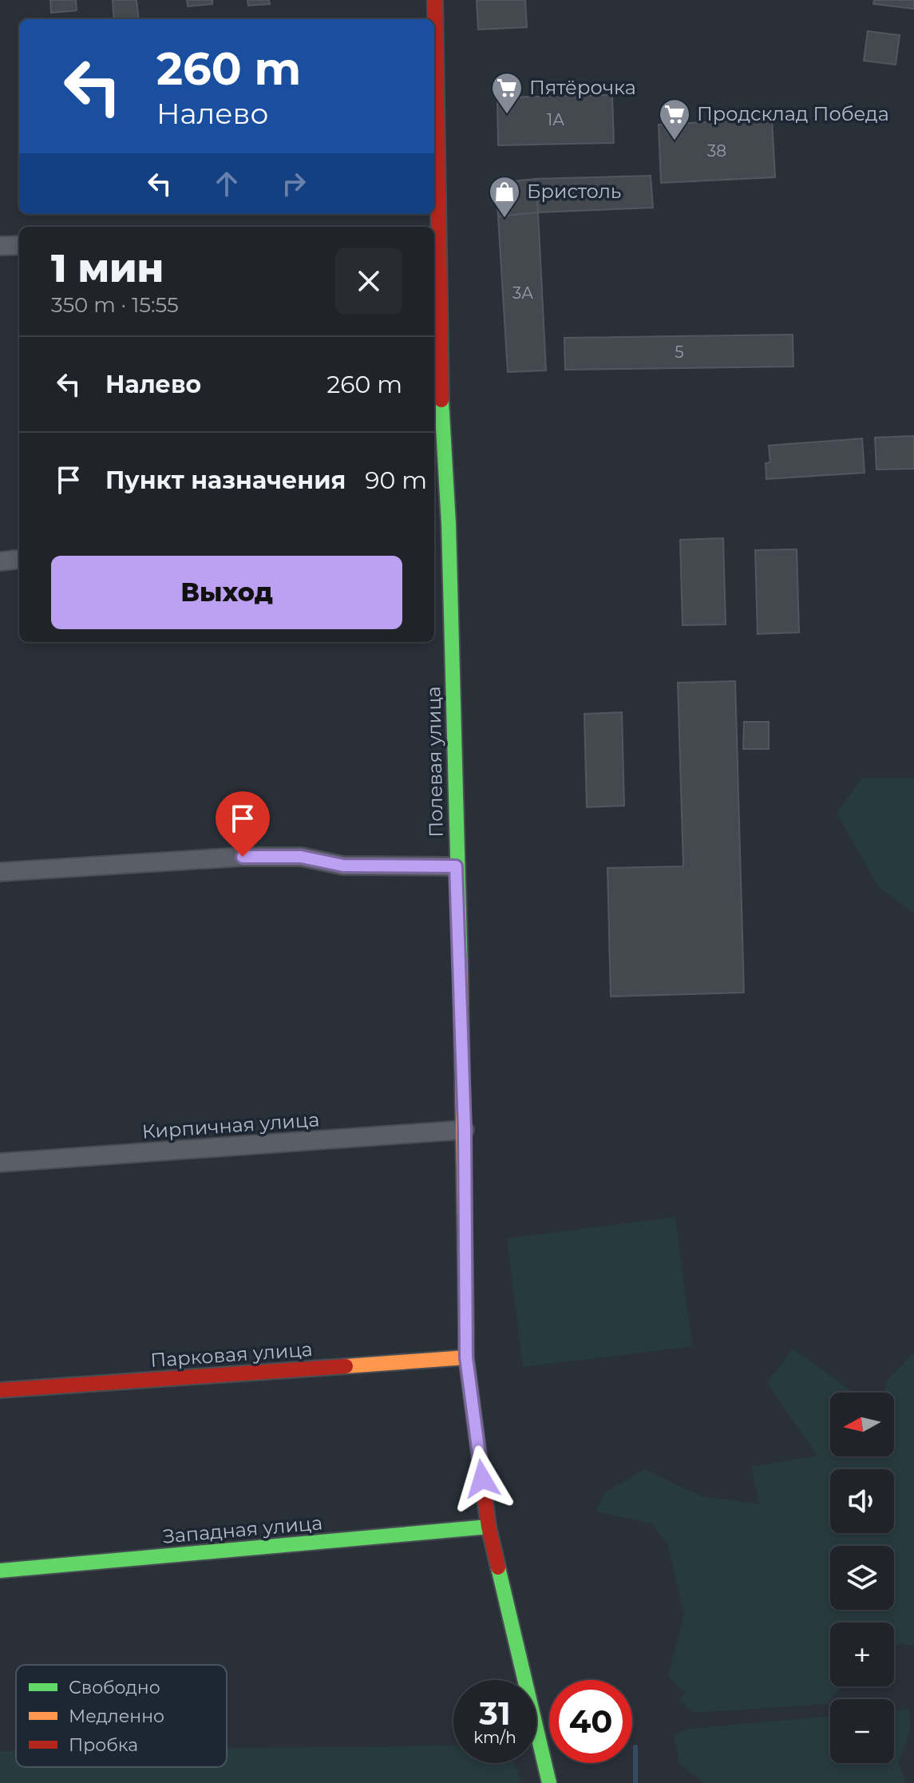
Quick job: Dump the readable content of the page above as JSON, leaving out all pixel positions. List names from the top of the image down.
{
  "streets": {
    "street": [
      "Полевая улица",
      "Кирпичная улица",
      "Парковая улица",
      "Западная улица"
    ]
  },
  "crossings": [
    ["Полевая улица", "Кирпичная улица"],
    ["Полевая улица", "Парковая улица"],
    ["Полевая улица", "Западная улица"]
  ],
  "places": {
    "supermarket": ["Пятёрочка", "Продсклад Победа"],
    "shop": ["Бристоль"]
  },
  "house_numbers": [
    "1А",
    "38",
    "3А",
    "5"
  ],
  "legend": ["Свободно", "Медленно", "Пробка"],
  "north": "left",
  "page": {
    "turn": ["260 m", "Налево"],
    "heading": ["1 мин", "350 m · 15:55"],
    "list": [
      {
        "name": "Налево",
        "value": "260 m"
      },
      {
        "name": "Пункт назначения",
        "value": "90 m"
      }
    ],
    "buttons": "Выход",
    "map_buttons": ["+", "−"],
    "speed": "31 km/h",
    "limit": "40"
  }
}
